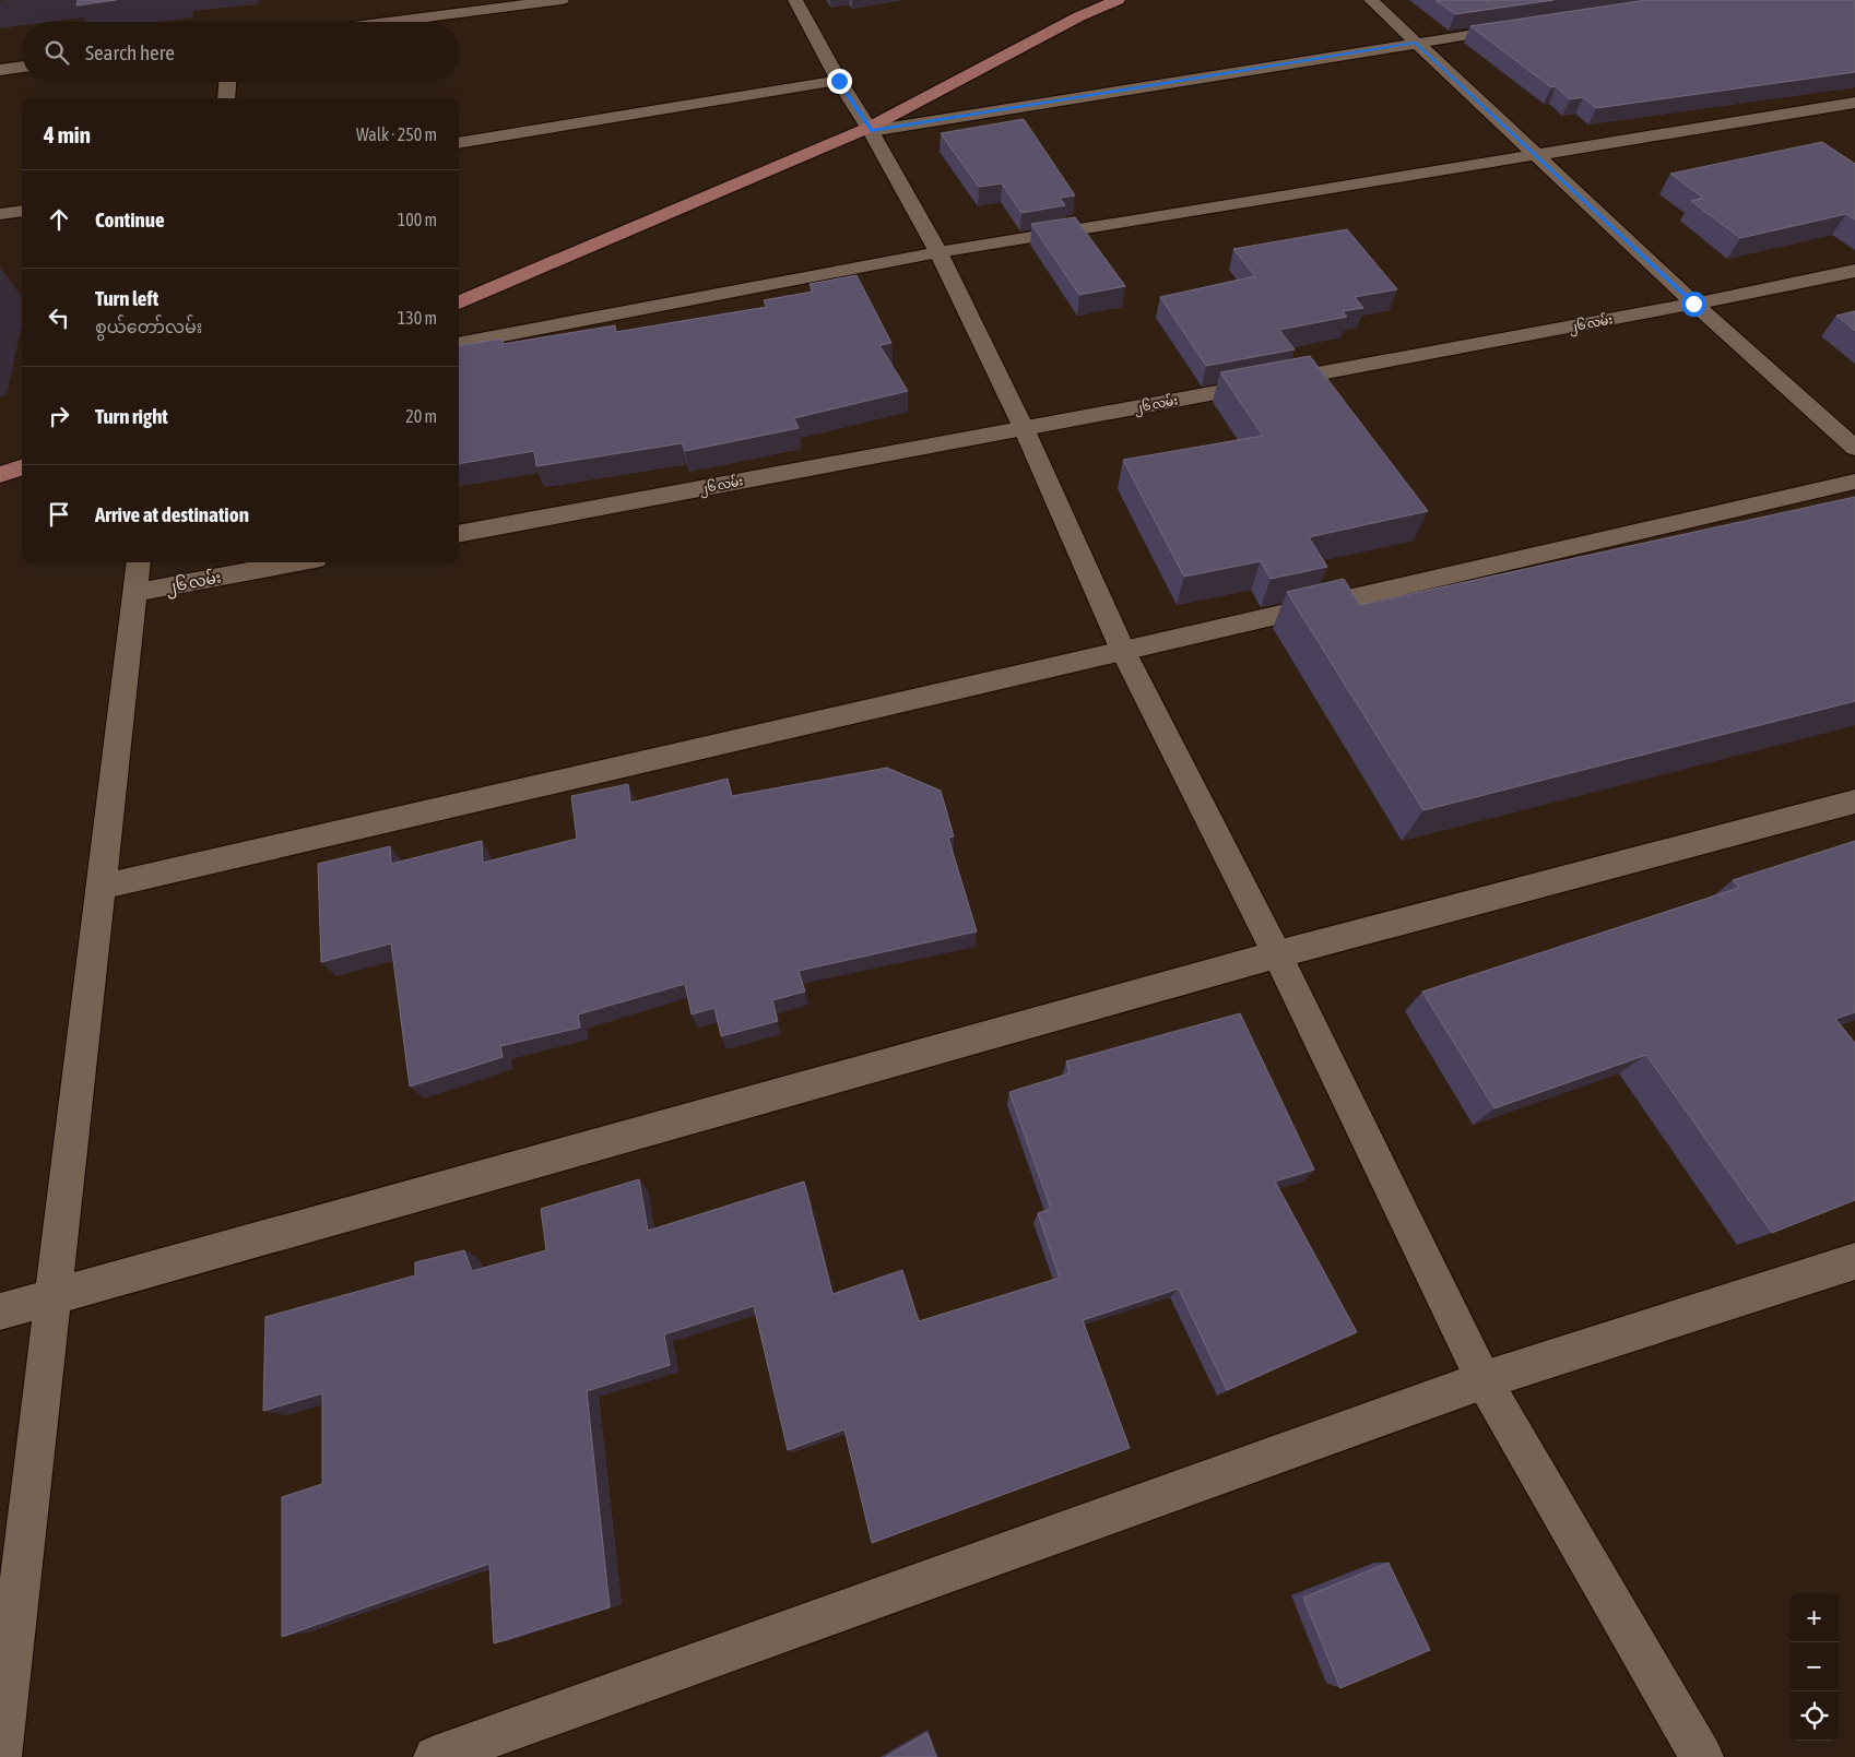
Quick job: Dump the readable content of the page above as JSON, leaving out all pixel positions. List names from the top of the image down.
{
  "streets": {
    "street": ["၂၆ လမ်း"]
  },
  "page": {
    "search": "Search here",
    "heading": ["4 min", "Walk · 250 m"],
    "list": [
      ["Continue", "100 m"],
      ["Turn left", "စွယ်တော်လမ်း", "130 m"],
      ["Turn right", "20 m"],
      "Arrive at destination"
    ],
    "map_buttons": ["+", "−"]
  }
}
